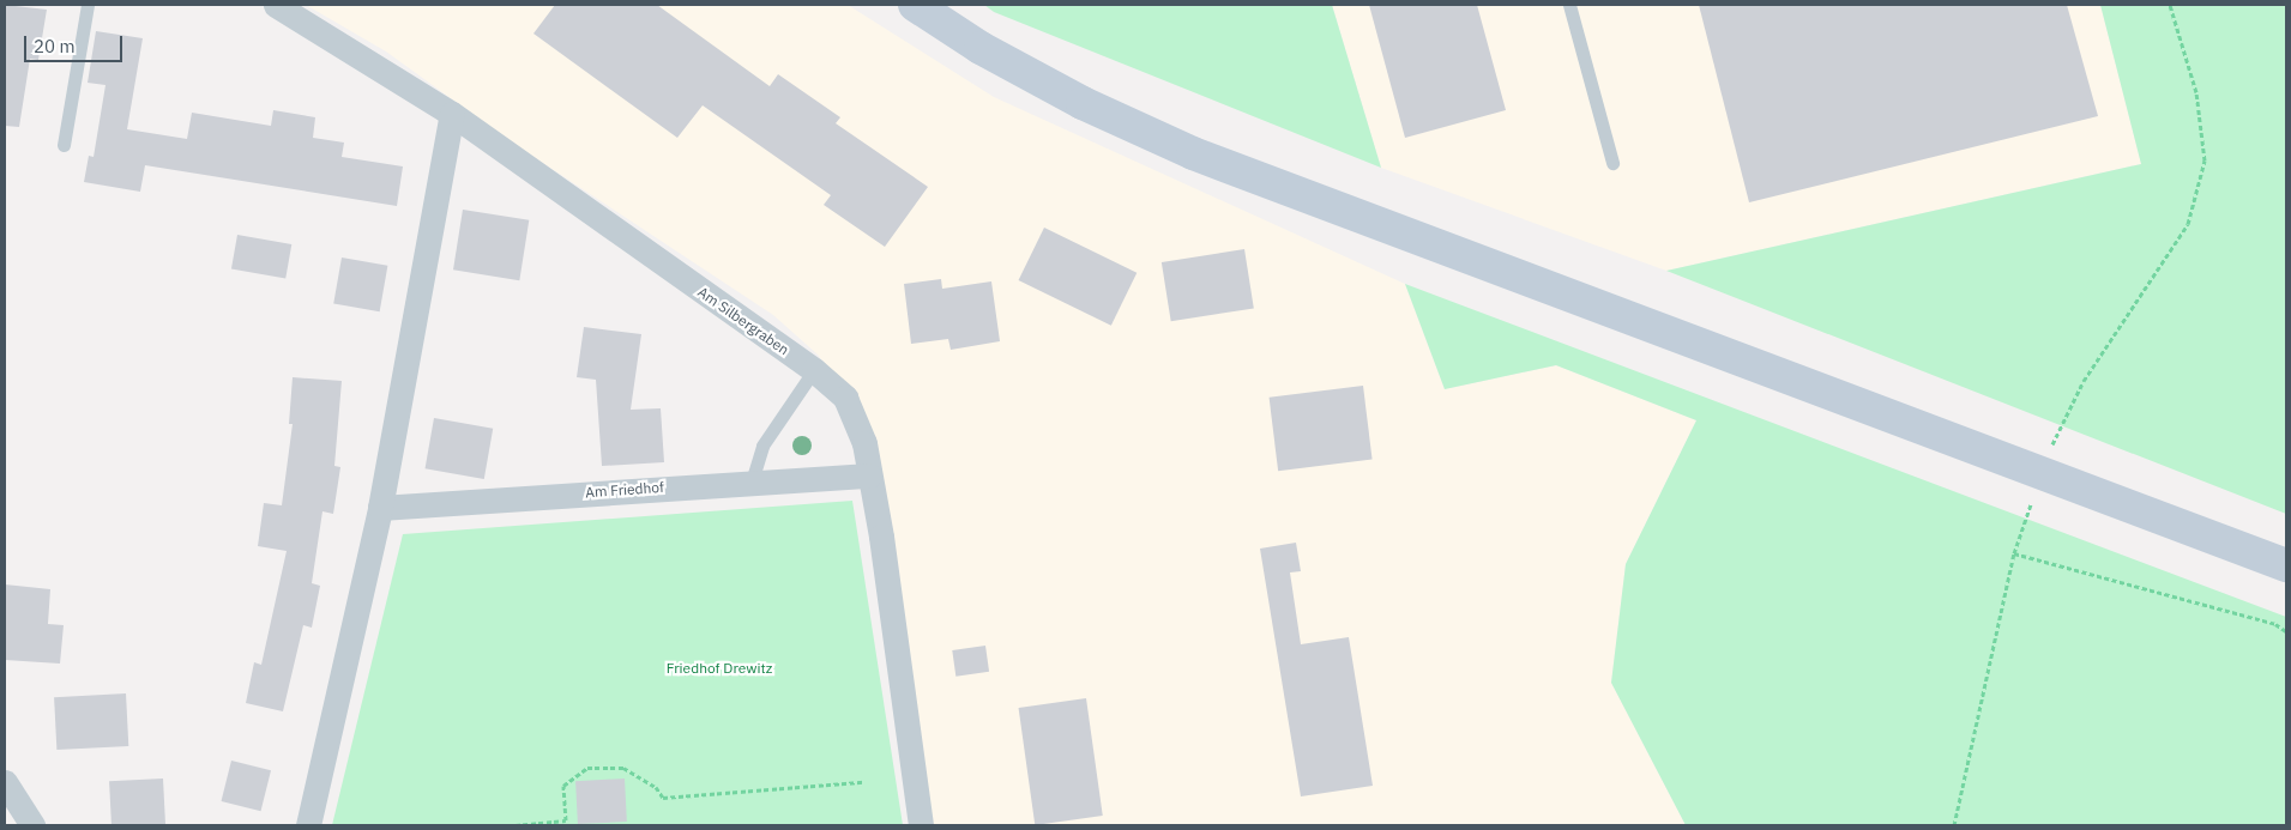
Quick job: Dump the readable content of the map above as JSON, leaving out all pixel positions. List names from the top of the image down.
{
  "streets": {
    "street": ["Am Silbergraben", "Am Friedhof"]
  },
  "crossings": [
    ["Am Silbergraben", "Am Friedhof"]
  ],
  "parks": ["Friedhof Drewitz"],
  "scale_bar": "20 m"
}
